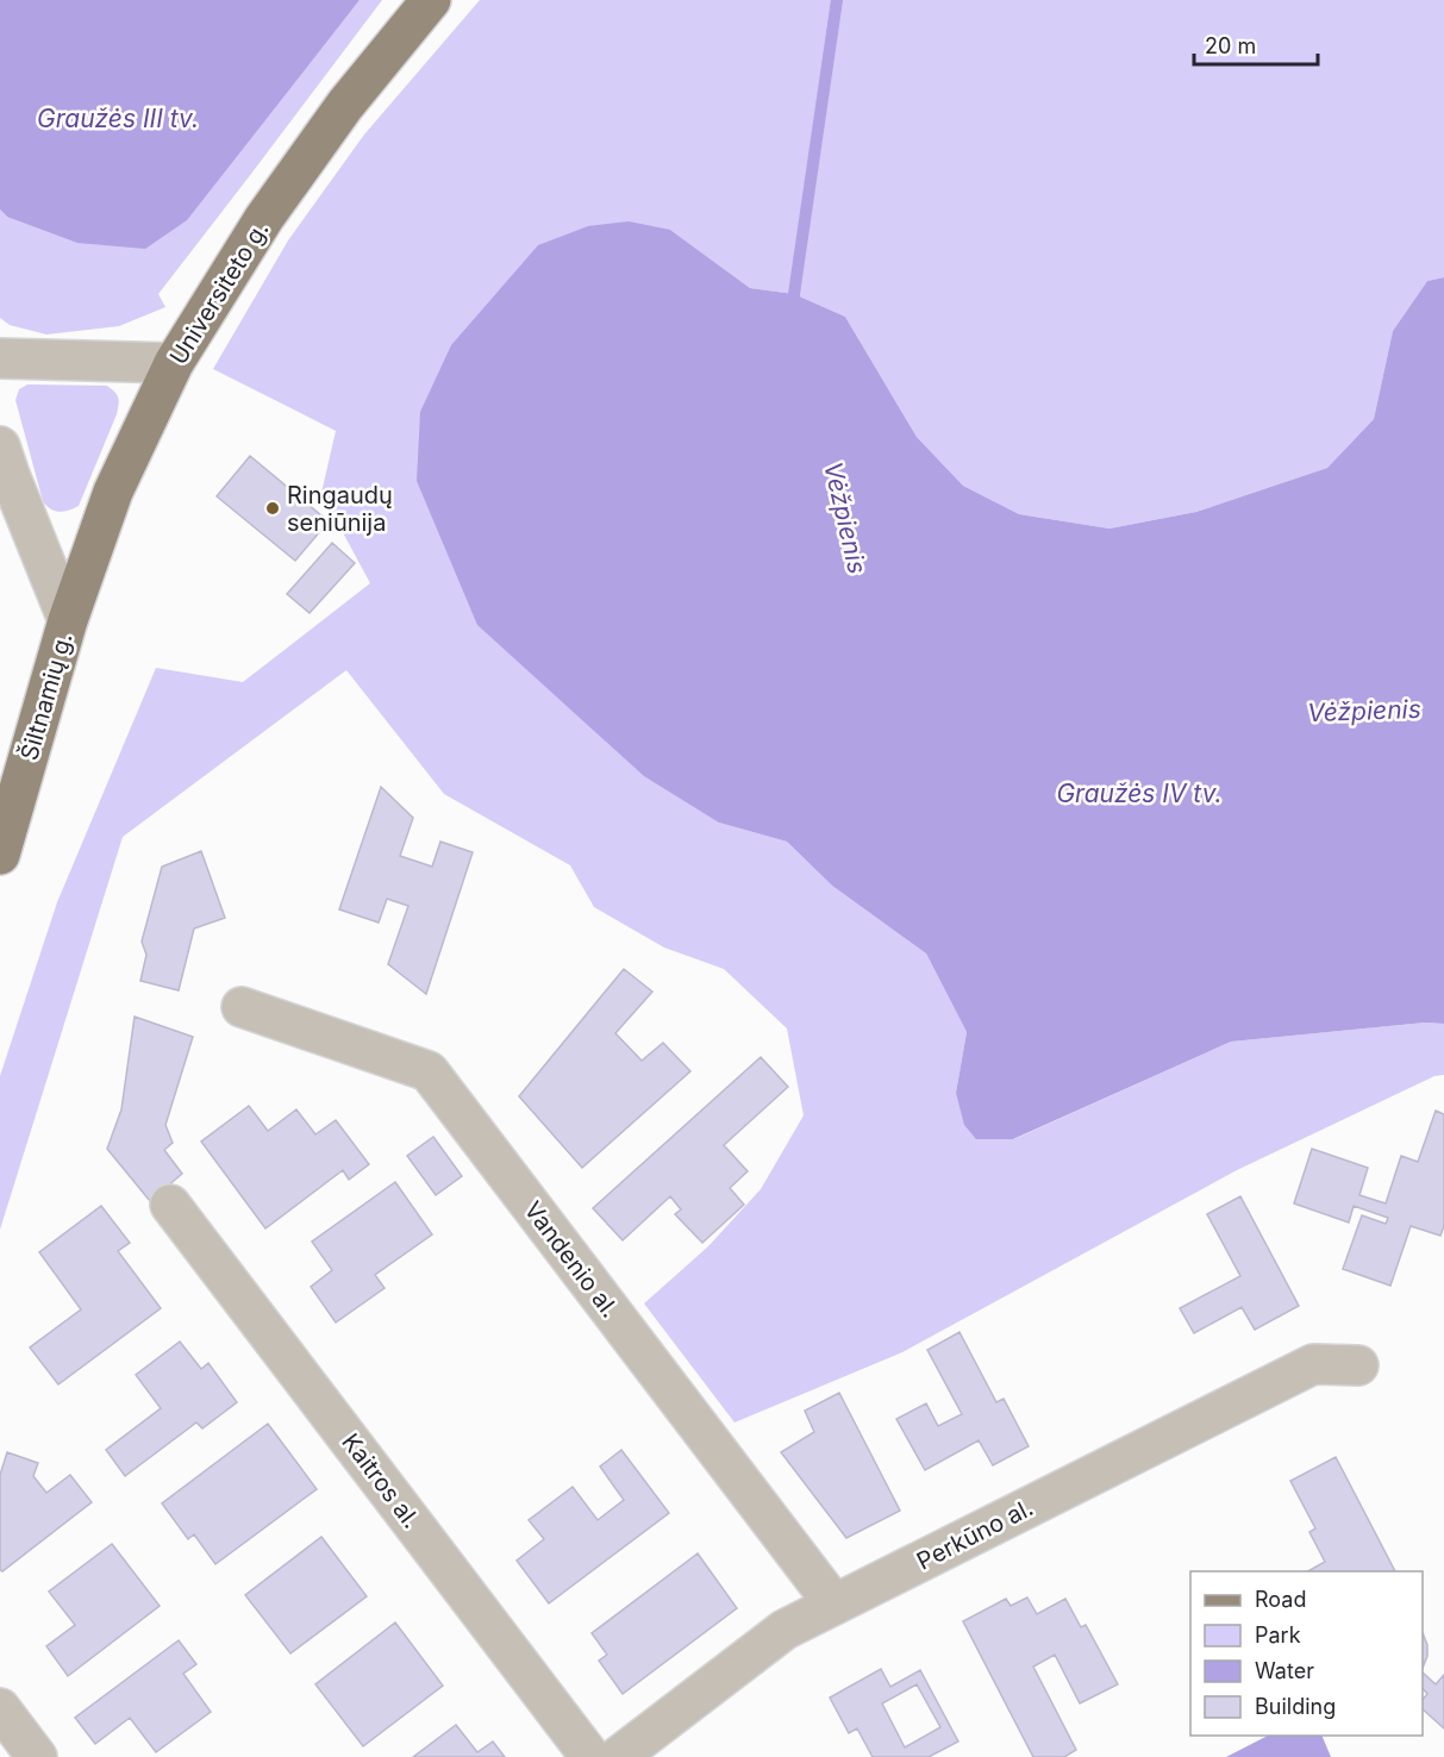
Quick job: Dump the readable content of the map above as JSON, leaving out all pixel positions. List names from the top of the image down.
{
  "streets": {
    "main road": ["Universiteto g.", "Šiltnamių g."],
    "street": ["Vandenio al.", "Kaitros al.", "Perkūno al."]
  },
  "crossings": [
    ["Universiteto g.", "Šiltnamių g."],
    ["Vandenio al.", "Perkūno al."]
  ],
  "water": ["Graužės III tv.", "Vėžpienis", "Graužės IV tv."],
  "places": ["Ringaudų seniūnija"],
  "legend": [
    "Road",
    "Park",
    "Water",
    "Building"
  ],
  "scale_bar": "20 m"
}
